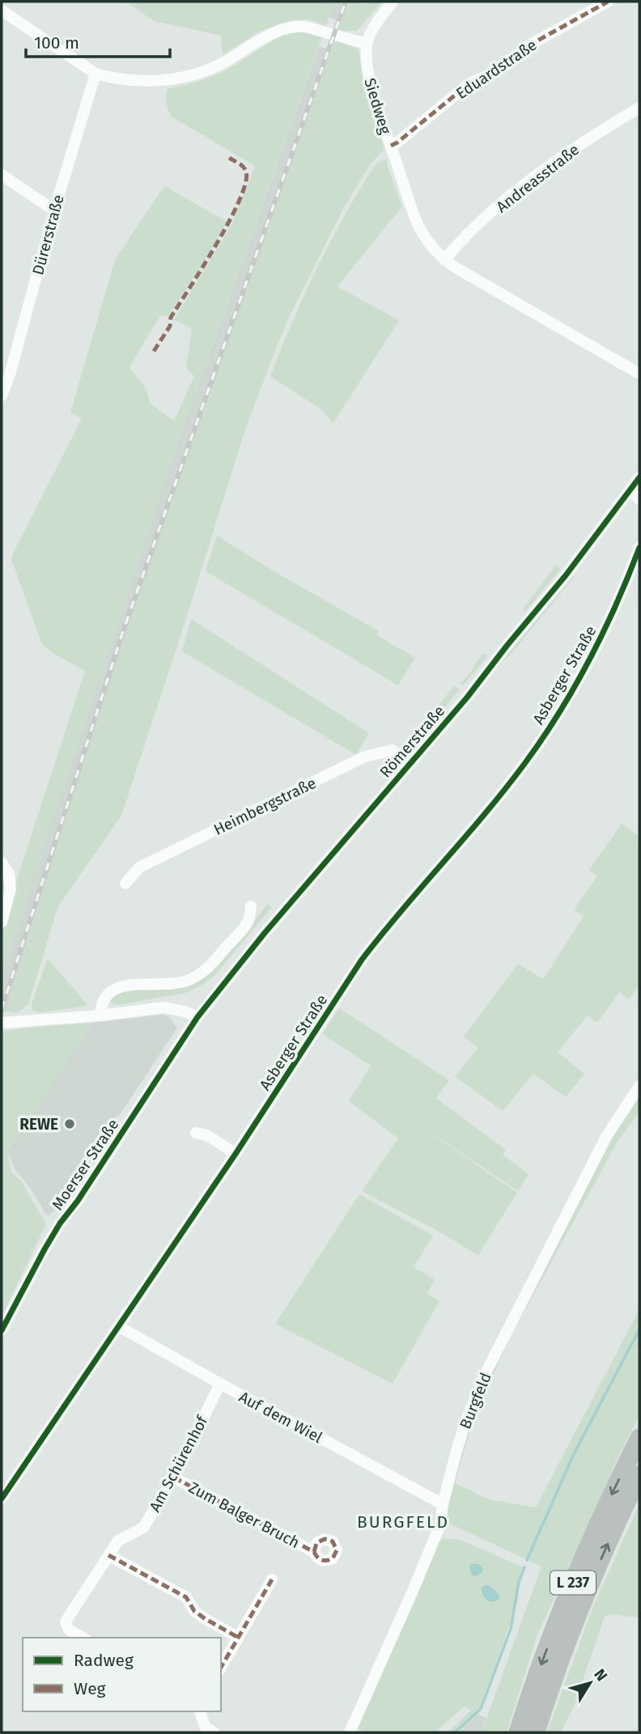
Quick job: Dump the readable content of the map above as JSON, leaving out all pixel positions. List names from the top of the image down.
{
  "streets": {
    "highway": ["L 237"],
    "street": [
      "Eduardstraße",
      "Siedweg",
      "Andreasstraße",
      "Dürerstraße",
      "Asberger Straße",
      "Römerstraße",
      "Heimbergstraße",
      "Moerser Straße",
      "Burgfeld",
      "Auf dem Wiel",
      "Am Schürenhof",
      "Zum Balger Bruch"
    ]
  },
  "crossings": [
    ["Eduardstraße", "Siedweg"],
    ["Siedweg", "Andreasstraße"],
    ["Asberger Straße", "Auf dem Wiel"],
    ["Römerstraße", "Heimbergstraße"],
    ["Römerstraße", "Moerser Straße"],
    ["Burgfeld", "Auf dem Wiel"],
    ["Auf dem Wiel", "Am Schürenhof"],
    ["Am Schürenhof", "Zum Balger Bruch"]
  ],
  "districts": ["BURGFELD"],
  "places": ["REWE"],
  "legend": ["Radweg", "Weg"],
  "scale_bar": "100 m",
  "north": "top right"
}
